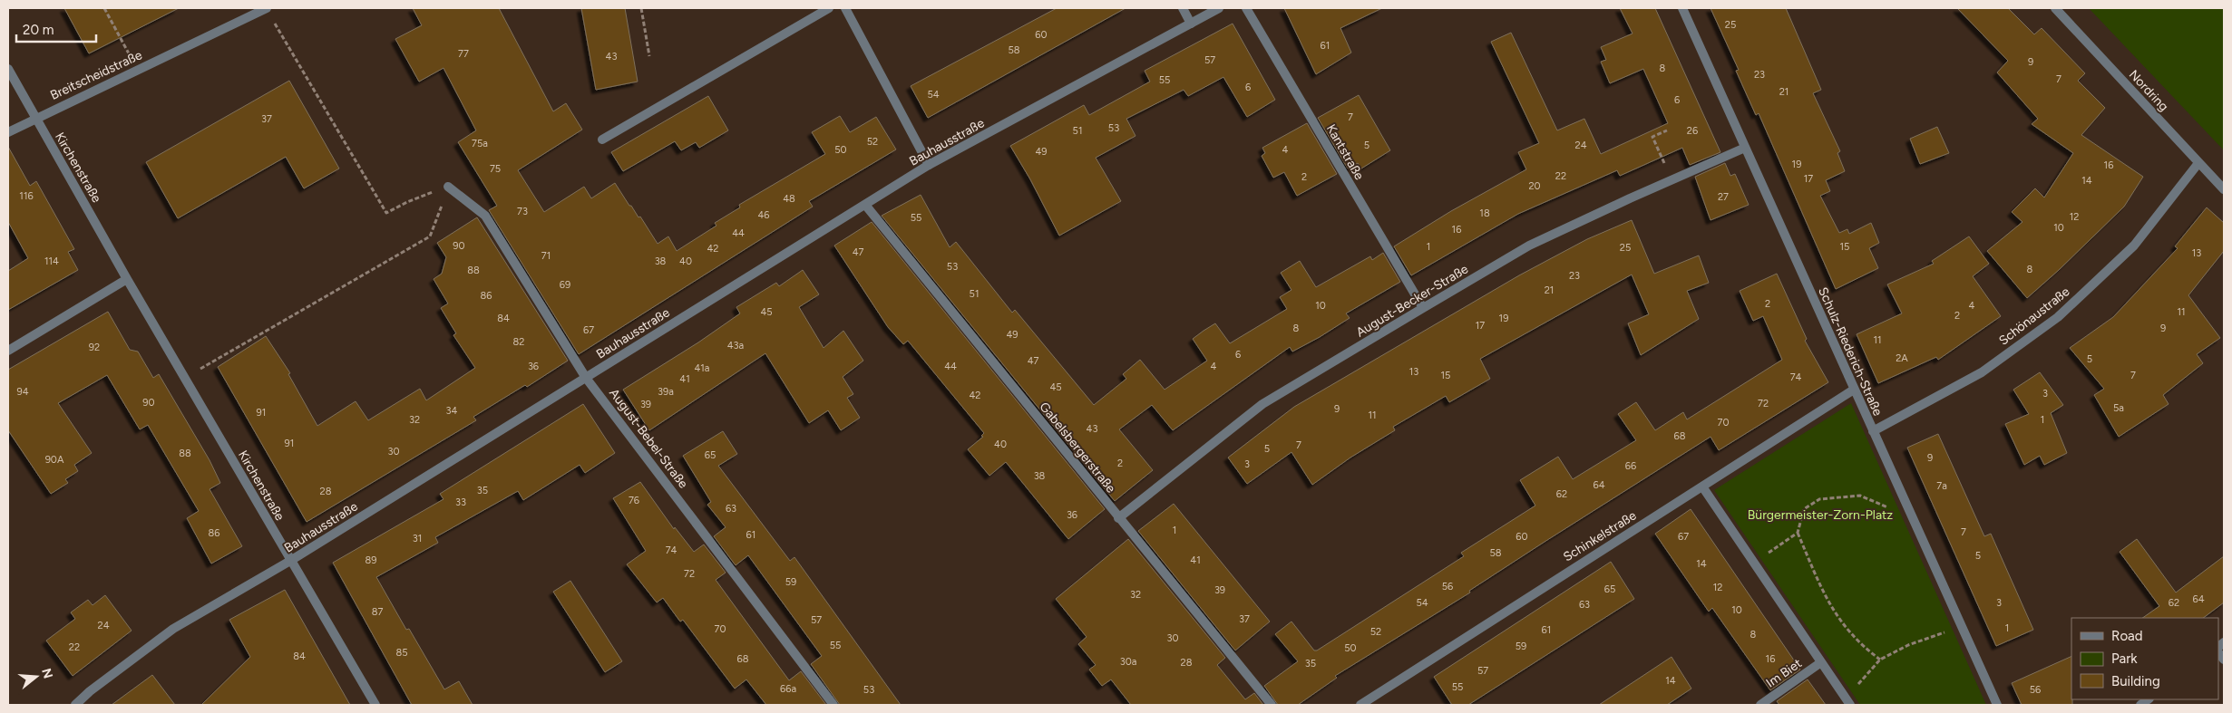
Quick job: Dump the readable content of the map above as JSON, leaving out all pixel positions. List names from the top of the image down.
{
  "streets": {
    "street": [
      "Breitscheidstraße",
      "Nordring",
      "Bauhausstraße",
      "Kantstraße",
      "Kirchenstraße",
      "August-Becker-Straße",
      "Schönaustraße",
      "Schulz-Riederich-Straße",
      "August-Bebel-Straße",
      "Gabelsbergerstraße",
      "Schinkelstraße",
      "Im Biet"
    ]
  },
  "crossings": [
    ["Breitscheidstraße", "Kirchenstraße"],
    ["Nordring", "Schönaustraße"],
    ["Bauhausstraße", "Kirchenstraße"],
    ["Bauhausstraße", "August-Bebel-Straße"],
    ["Bauhausstraße", "Gabelsbergerstraße"],
    ["Kantstraße", "August-Becker-Straße"],
    ["August-Becker-Straße", "Schulz-Riederich-Straße"],
    ["August-Becker-Straße", "Gabelsbergerstraße"],
    ["Schönaustraße", "Schulz-Riederich-Straße"],
    ["Schulz-Riederich-Straße", "Schinkelstraße"]
  ],
  "parks": ["Bürgermeister-Zorn-Platz"],
  "house_numbers": [
    "25",
    "60",
    "61",
    "58",
    "77",
    "43",
    "57",
    "9",
    "8",
    "23",
    "7",
    "55",
    "6",
    "21",
    "54",
    "6",
    "7",
    "37",
    "53",
    "51",
    "26",
    "52",
    "75a",
    "5",
    "24",
    "50",
    "4",
    "49",
    "19",
    "16",
    "75",
    "22",
    "2",
    "17",
    "14",
    "20",
    "116",
    "27",
    "48",
    "73",
    "18",
    "46",
    "12",
    "55",
    "10",
    "16",
    "44",
    "90",
    "1",
    "15",
    "25",
    "42",
    "47",
    "13",
    "71",
    "114",
    "38",
    "40",
    "53",
    "8",
    "88",
    "23",
    "69",
    "21",
    "51",
    "86",
    "2",
    "10",
    "4",
    "45",
    "11",
    "2",
    "84",
    "19",
    "17",
    "8",
    "9",
    "67",
    "49",
    "11",
    "82",
    "43a",
    "92",
    "6",
    "2A",
    "5",
    "47",
    "36",
    "44",
    "4",
    "41a",
    "13",
    "15",
    "7",
    "74",
    "41",
    "45",
    "94",
    "39a",
    "3",
    "42",
    "90",
    "72",
    "39",
    "5a",
    "9",
    "34",
    "91",
    "11",
    "32",
    "1",
    "70",
    "43",
    "68",
    "91",
    "40",
    "7",
    "5",
    "30",
    "88",
    "65",
    "9",
    "90A",
    "2",
    "3",
    "66",
    "38",
    "64",
    "7a",
    "35",
    "28",
    "62",
    "76",
    "33",
    "63",
    "36",
    "1",
    "7",
    "86",
    "61",
    "60",
    "67",
    "31",
    "74",
    "58",
    "5",
    "89",
    "41",
    "14",
    "72",
    "59",
    "56",
    "12",
    "65",
    "39",
    "32",
    "64",
    "54",
    "3",
    "62",
    "63",
    "10",
    "87",
    "37",
    "57",
    "24",
    "1",
    "70",
    "61",
    "52",
    "8",
    "30",
    "55",
    "59",
    "22",
    "50",
    "85",
    "84",
    "68",
    "16",
    "30a",
    "28",
    "35",
    "57",
    "14",
    "55",
    "66a",
    "53",
    "56"
  ],
  "legend": ["Road", "Park", "Building"],
  "scale_bar": "20 m",
  "north": "right"
}
